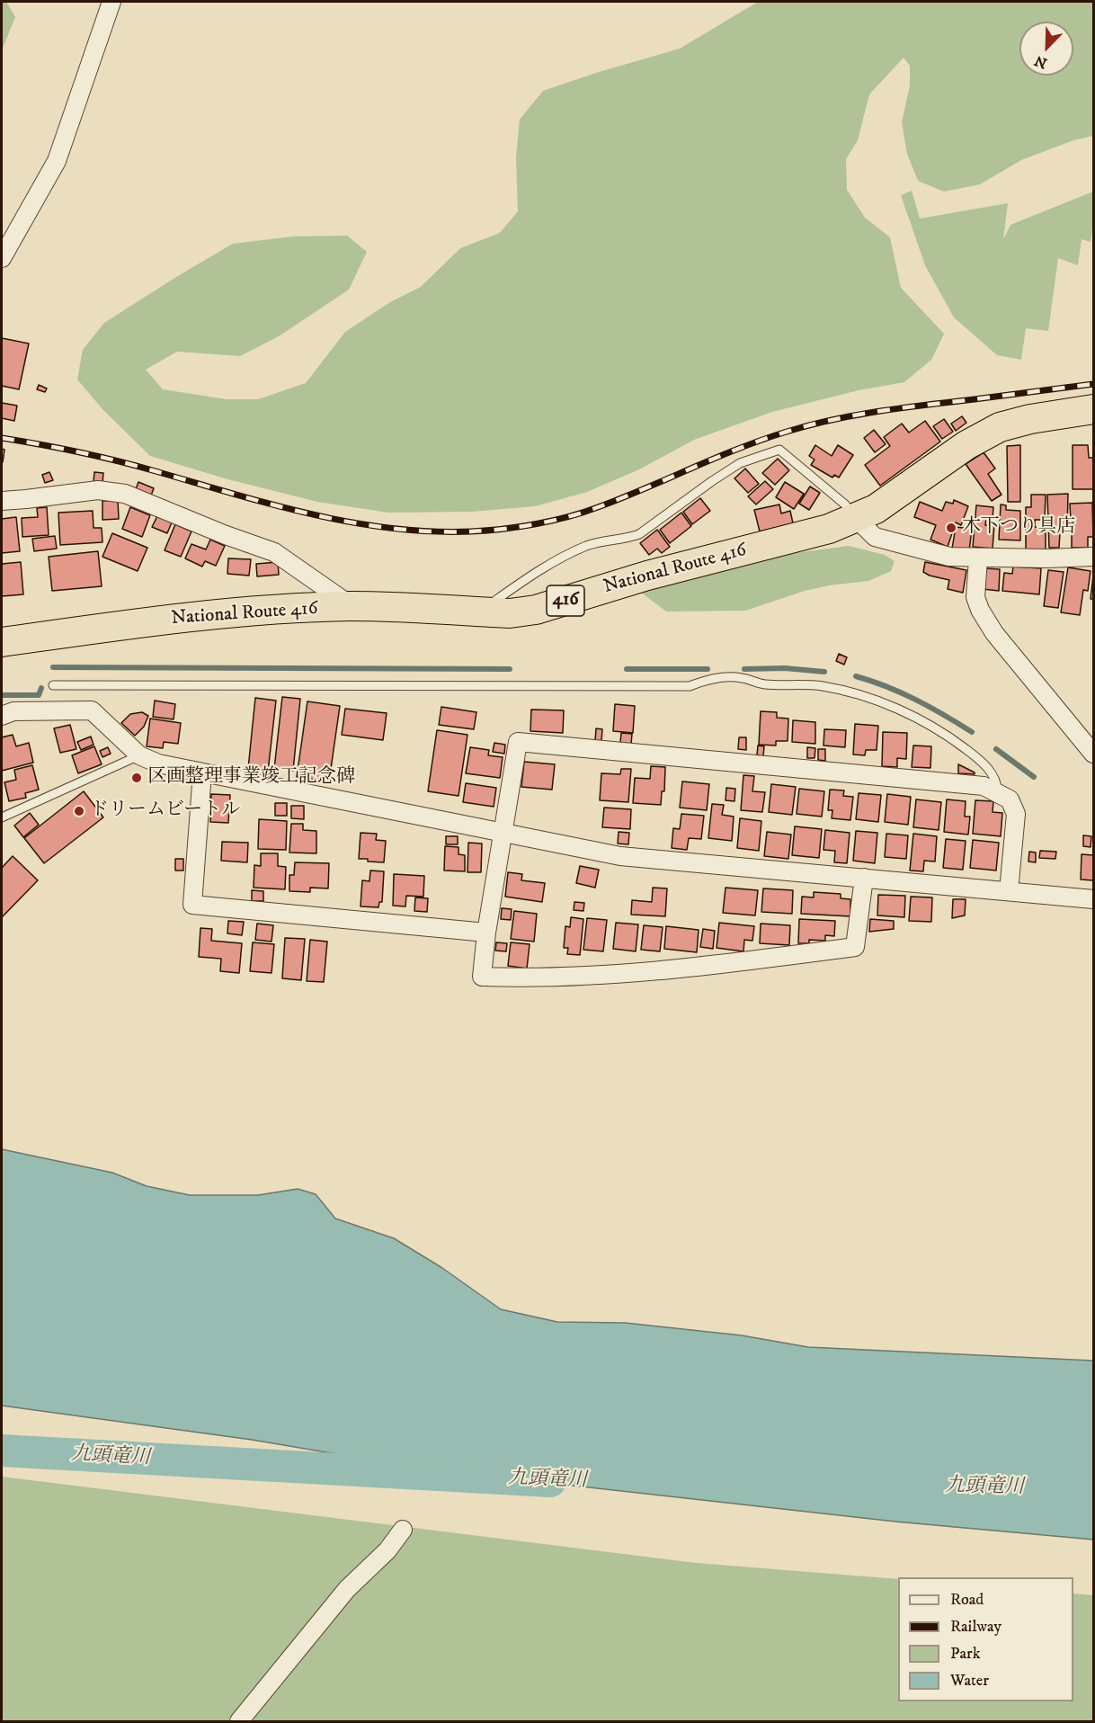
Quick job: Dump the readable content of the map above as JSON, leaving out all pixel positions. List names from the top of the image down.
{
  "streets": {
    "highway": ["National Route 416", "416"]
  },
  "water": ["九頭竜川"],
  "places": ["木下つり具店", "区画整理事業竣工記念碑", "ドリームビートル"],
  "legend": [
    "Road",
    "Railway",
    "Park",
    "Water"
  ],
  "north": "bottom left"
}
